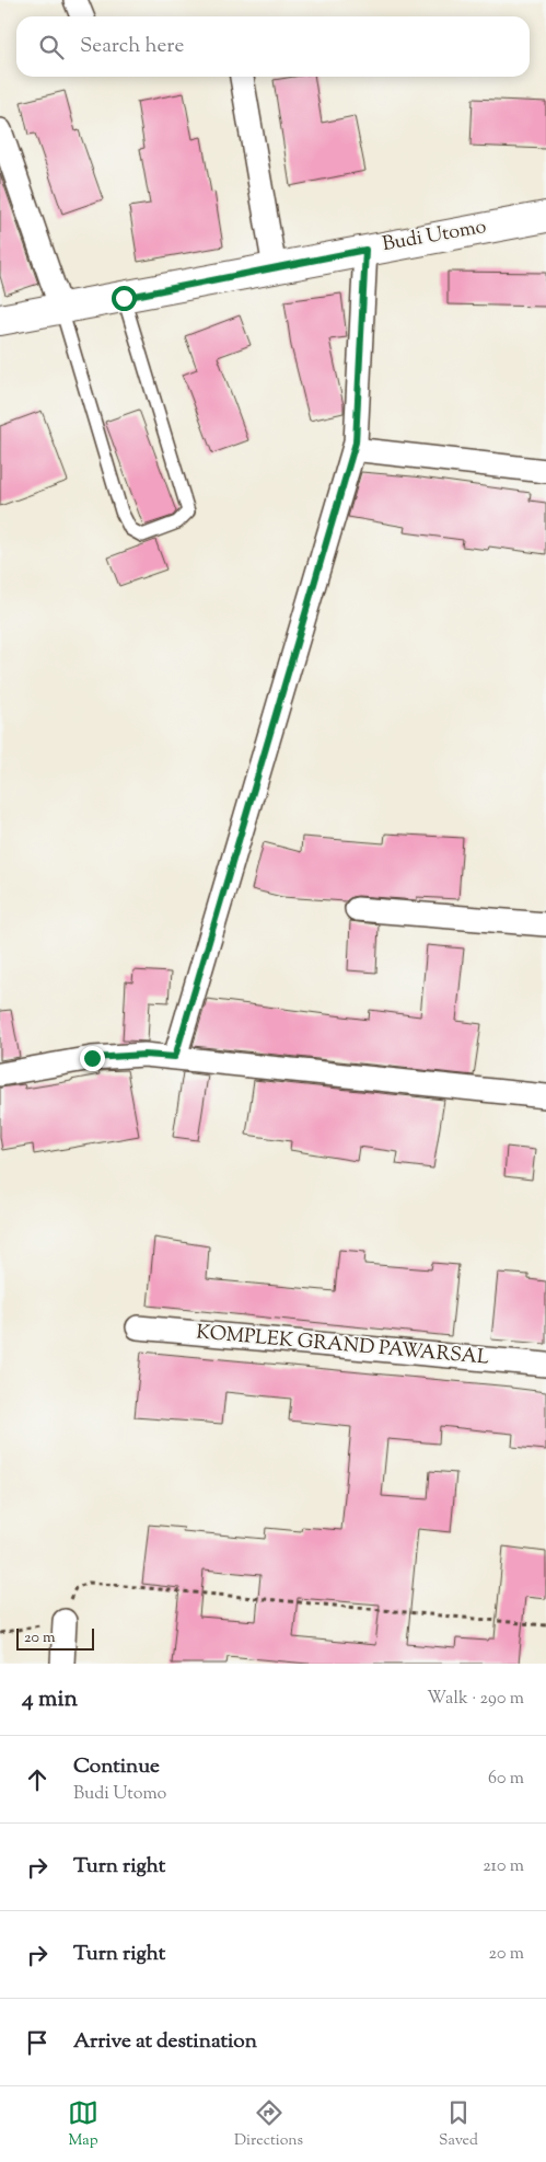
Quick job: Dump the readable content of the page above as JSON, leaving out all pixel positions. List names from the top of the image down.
{
  "streets": {
    "street": ["Budi Utomo", "KOMPLEK GRAND PAWARSAL"]
  },
  "scale_bar": "20 m",
  "page": {
    "search": "Search here",
    "scale": "20 m",
    "heading": ["4 min", "Walk · 290 m"],
    "list": [
      ["Continue", "Budi Utomo", "60 m"],
      ["Turn right", "210 m"],
      ["Turn right", "20 m"],
      "Arrive at destination"
    ],
    "nav": ["Map", "Directions", "Saved"]
  }
}
